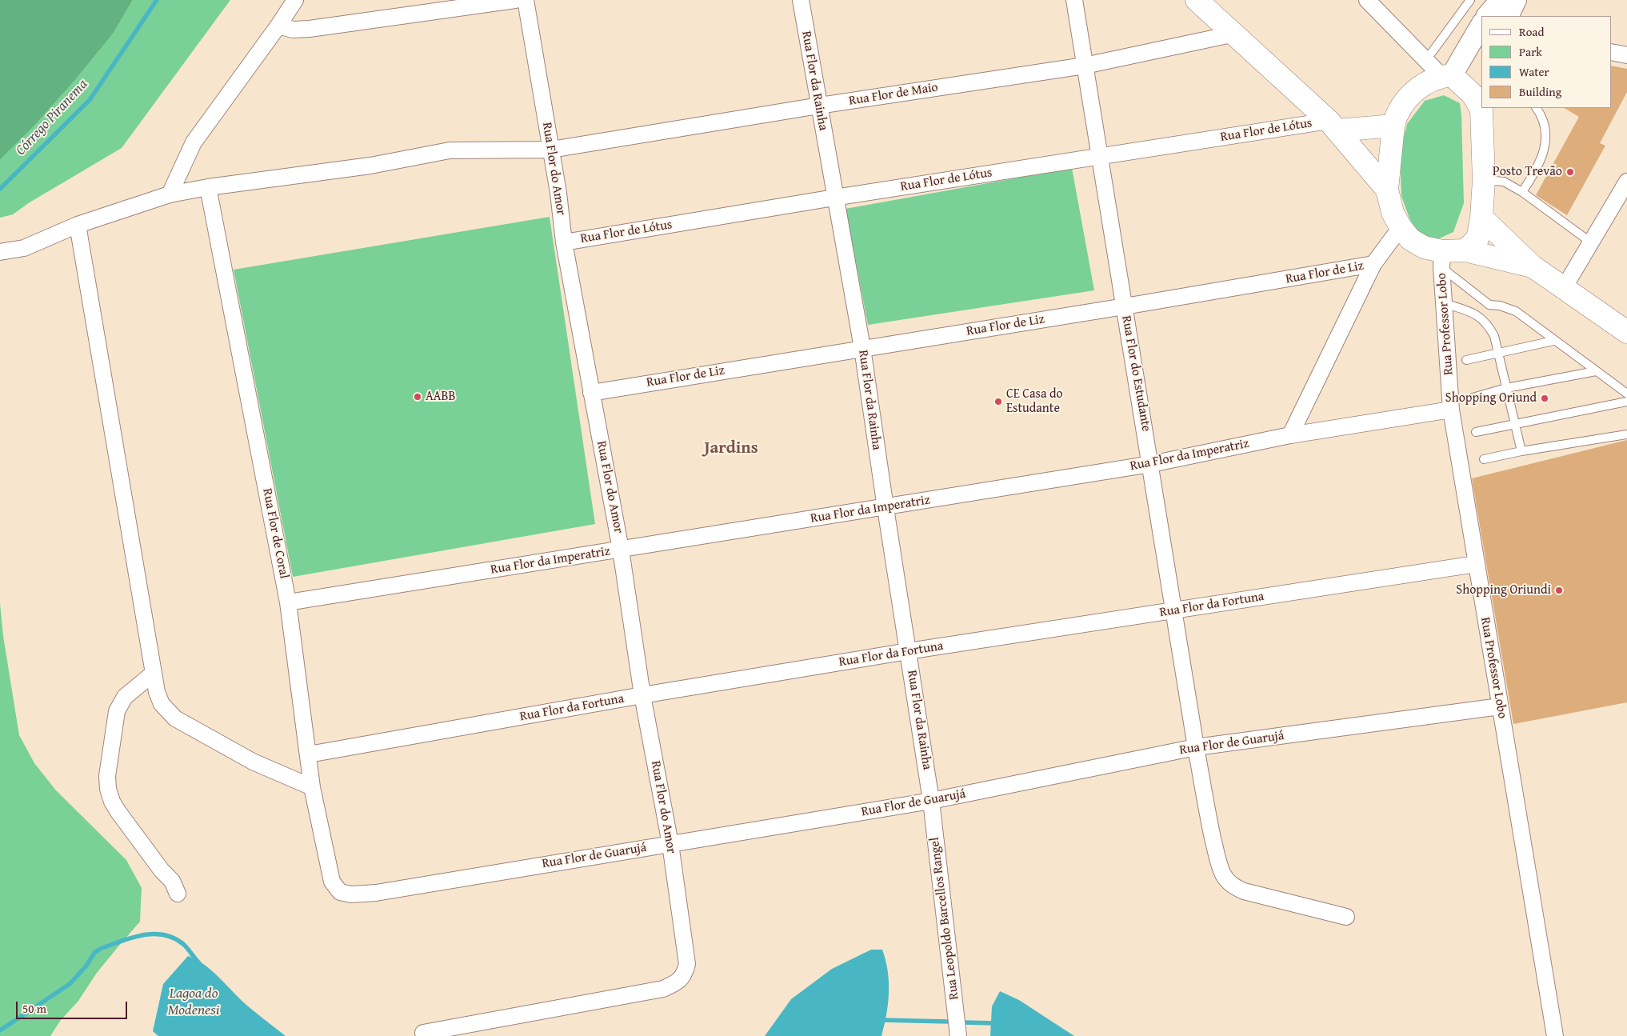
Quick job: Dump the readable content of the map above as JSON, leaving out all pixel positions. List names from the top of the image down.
{
  "streets": {
    "street": [
      "Rua Flor da Rainha",
      "Rua Flor de Maio",
      "Rua Flor de Lótus",
      "Rua Flor do Amor",
      "Rua Flor de Liz",
      "Rua Professor Lobo",
      "Rua Flor do Estudante",
      "Rua Flor da Imperatriz",
      "Rua Flor de Coral",
      "Rua Flor da Fortuna",
      "Rua Flor de Guarujá",
      "Rua Leopoldo Barcellos Rangel"
    ]
  },
  "crossings": [
    ["Rua Flor da Rainha", "Rua Flor de Maio"],
    ["Rua Flor da Rainha", "Rua Flor de Lótus"],
    ["Rua Flor da Rainha", "Rua Flor de Liz"],
    ["Rua Flor da Rainha", "Rua Flor da Imperatriz"],
    ["Rua Flor da Rainha", "Rua Flor da Fortuna"],
    ["Rua Flor da Rainha", "Rua Flor de Guarujá"],
    ["Rua Flor da Rainha", "Rua Leopoldo Barcellos Rangel"],
    ["Rua Flor de Maio", "Rua Flor do Amor"],
    ["Rua Flor de Maio", "Rua Flor do Estudante"],
    ["Rua Flor de Maio", "Rua Flor de Coral"],
    ["Rua Flor de Lótus", "Rua Flor do Amor"],
    ["Rua Flor de Lótus", "Rua Flor do Estudante"],
    ["Rua Flor do Amor", "Rua Flor de Liz"],
    ["Rua Flor do Amor", "Rua Flor da Imperatriz"],
    ["Rua Flor do Amor", "Rua Flor da Fortuna"],
    ["Rua Flor do Amor", "Rua Flor de Guarujá"],
    ["Rua Flor de Liz", "Rua Flor do Estudante"],
    ["Rua Professor Lobo", "Rua Flor da Imperatriz"],
    ["Rua Professor Lobo", "Rua Flor da Fortuna"],
    ["Rua Professor Lobo", "Rua Flor de Guarujá"],
    ["Rua Flor do Estudante", "Rua Flor da Imperatriz"],
    ["Rua Flor do Estudante", "Rua Flor da Fortuna"],
    ["Rua Flor do Estudante", "Rua Flor de Guarujá"],
    ["Rua Flor da Imperatriz", "Rua Flor de Coral"],
    ["Rua Flor de Coral", "Rua Flor da Fortuna"],
    ["Rua Flor de Coral", "Rua Flor de Guarujá"],
    ["Rua Flor de Guarujá", "Rua Leopoldo Barcellos Rangel"]
  ],
  "districts": ["Jardins"],
  "water": ["Córrego Piranema", "Lagoa do Modenesi"],
  "places": [
    "Posto Trevão",
    "AABB",
    "Shopping Oriund",
    "CE Casa do Estudante",
    "Shopping Oriundi"
  ],
  "legend": [
    "Road",
    "Park",
    "Water",
    "Building"
  ],
  "scale_bar": "50 m"
}
